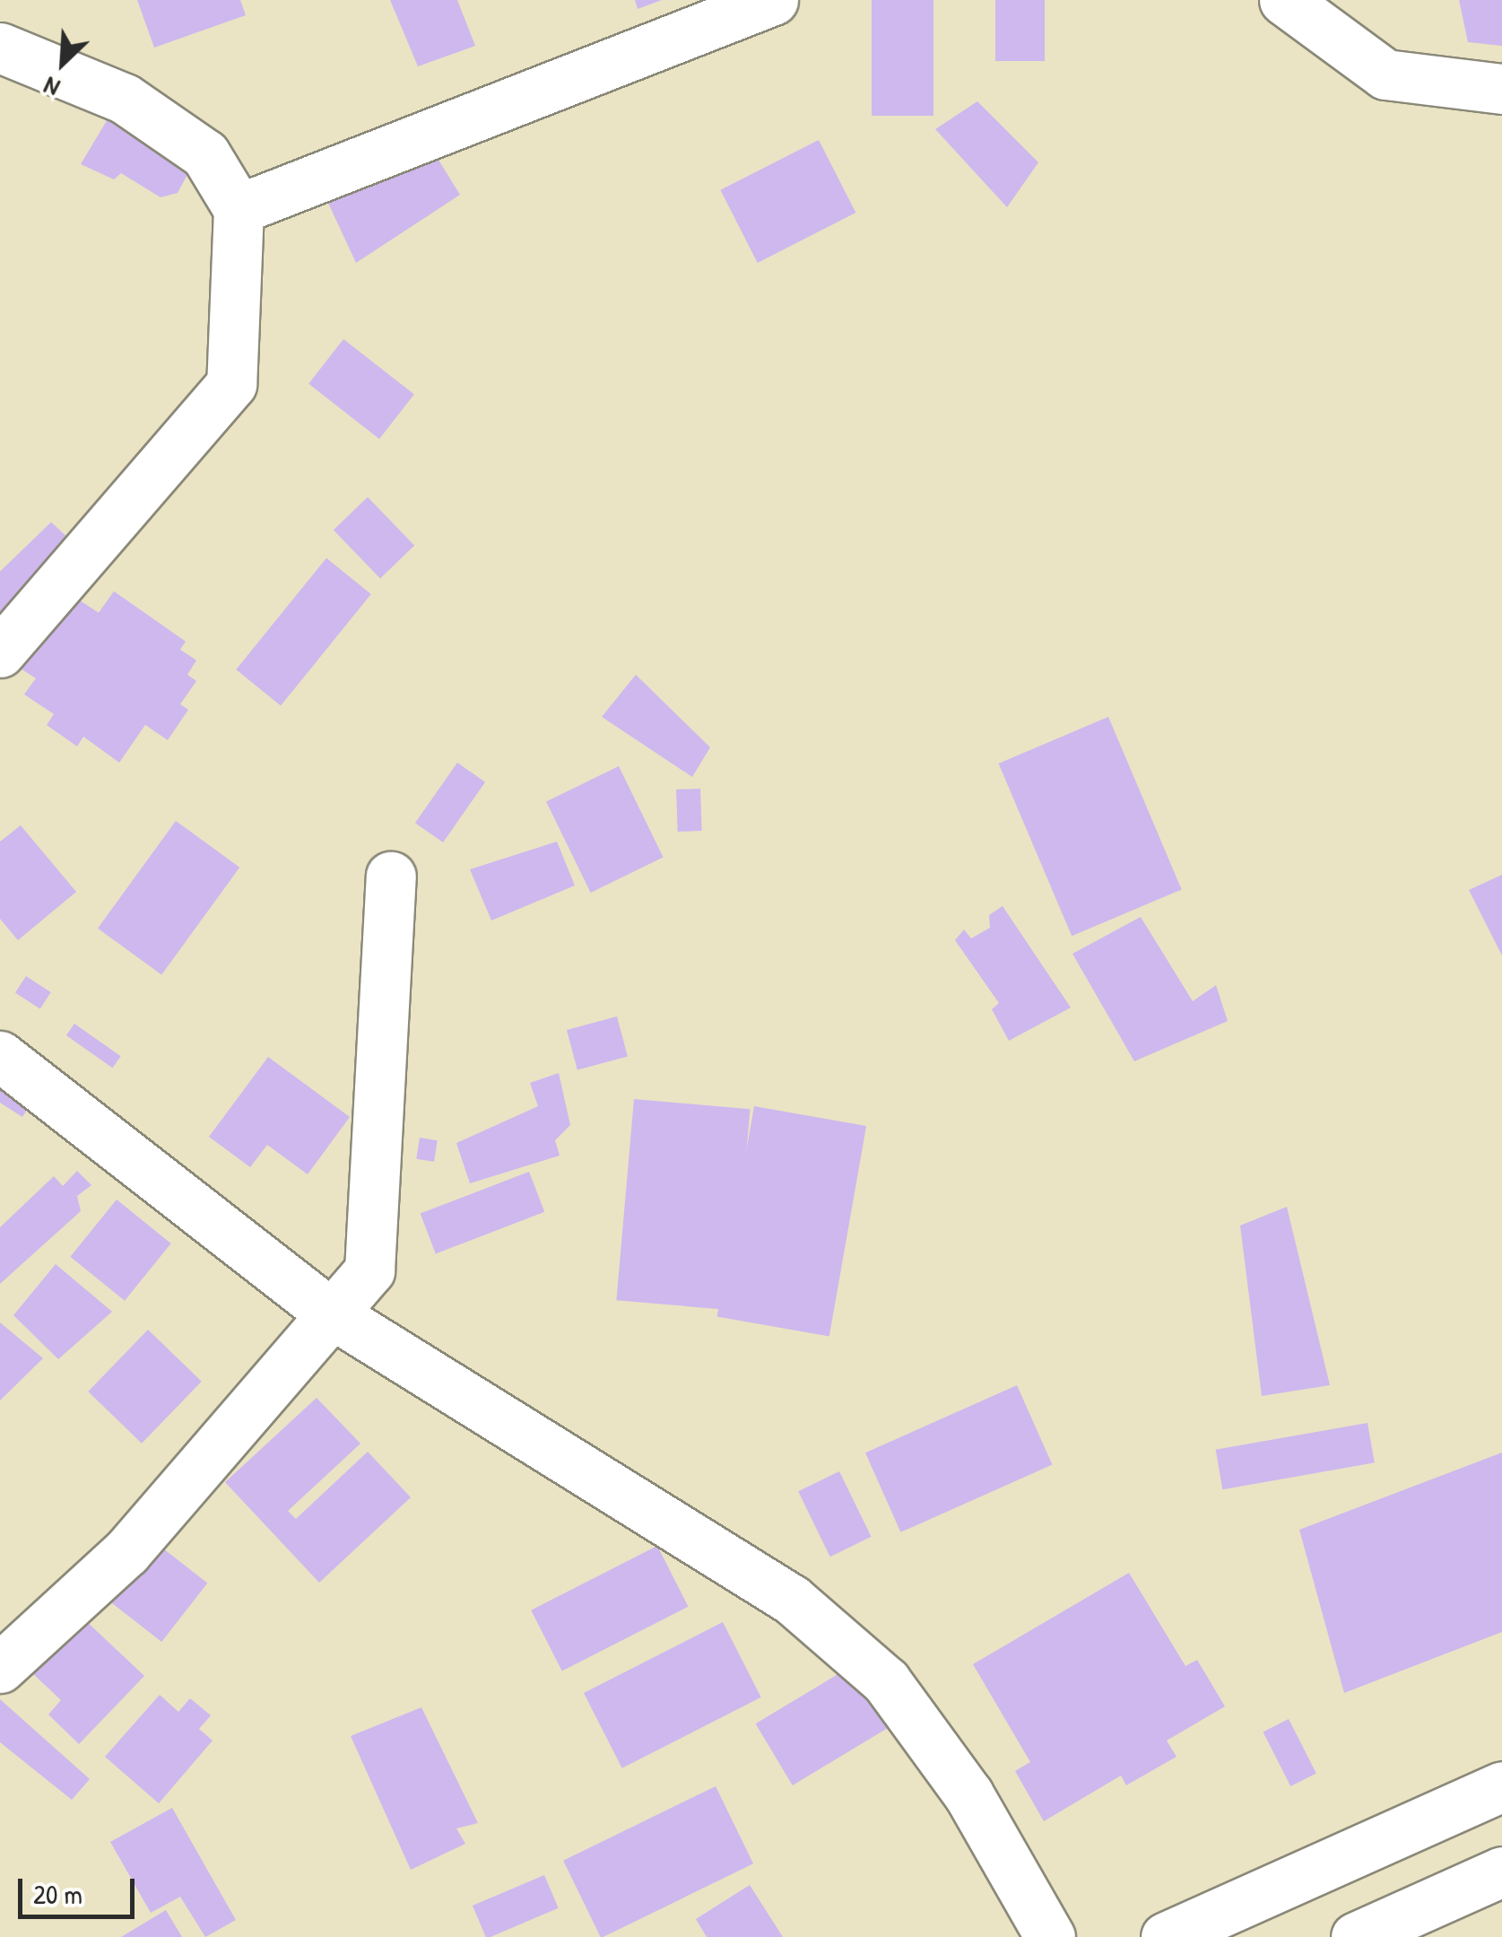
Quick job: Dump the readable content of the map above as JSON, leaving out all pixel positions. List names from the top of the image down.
{
  "scale_bar": "20 m",
  "north": "bottom left"
}
